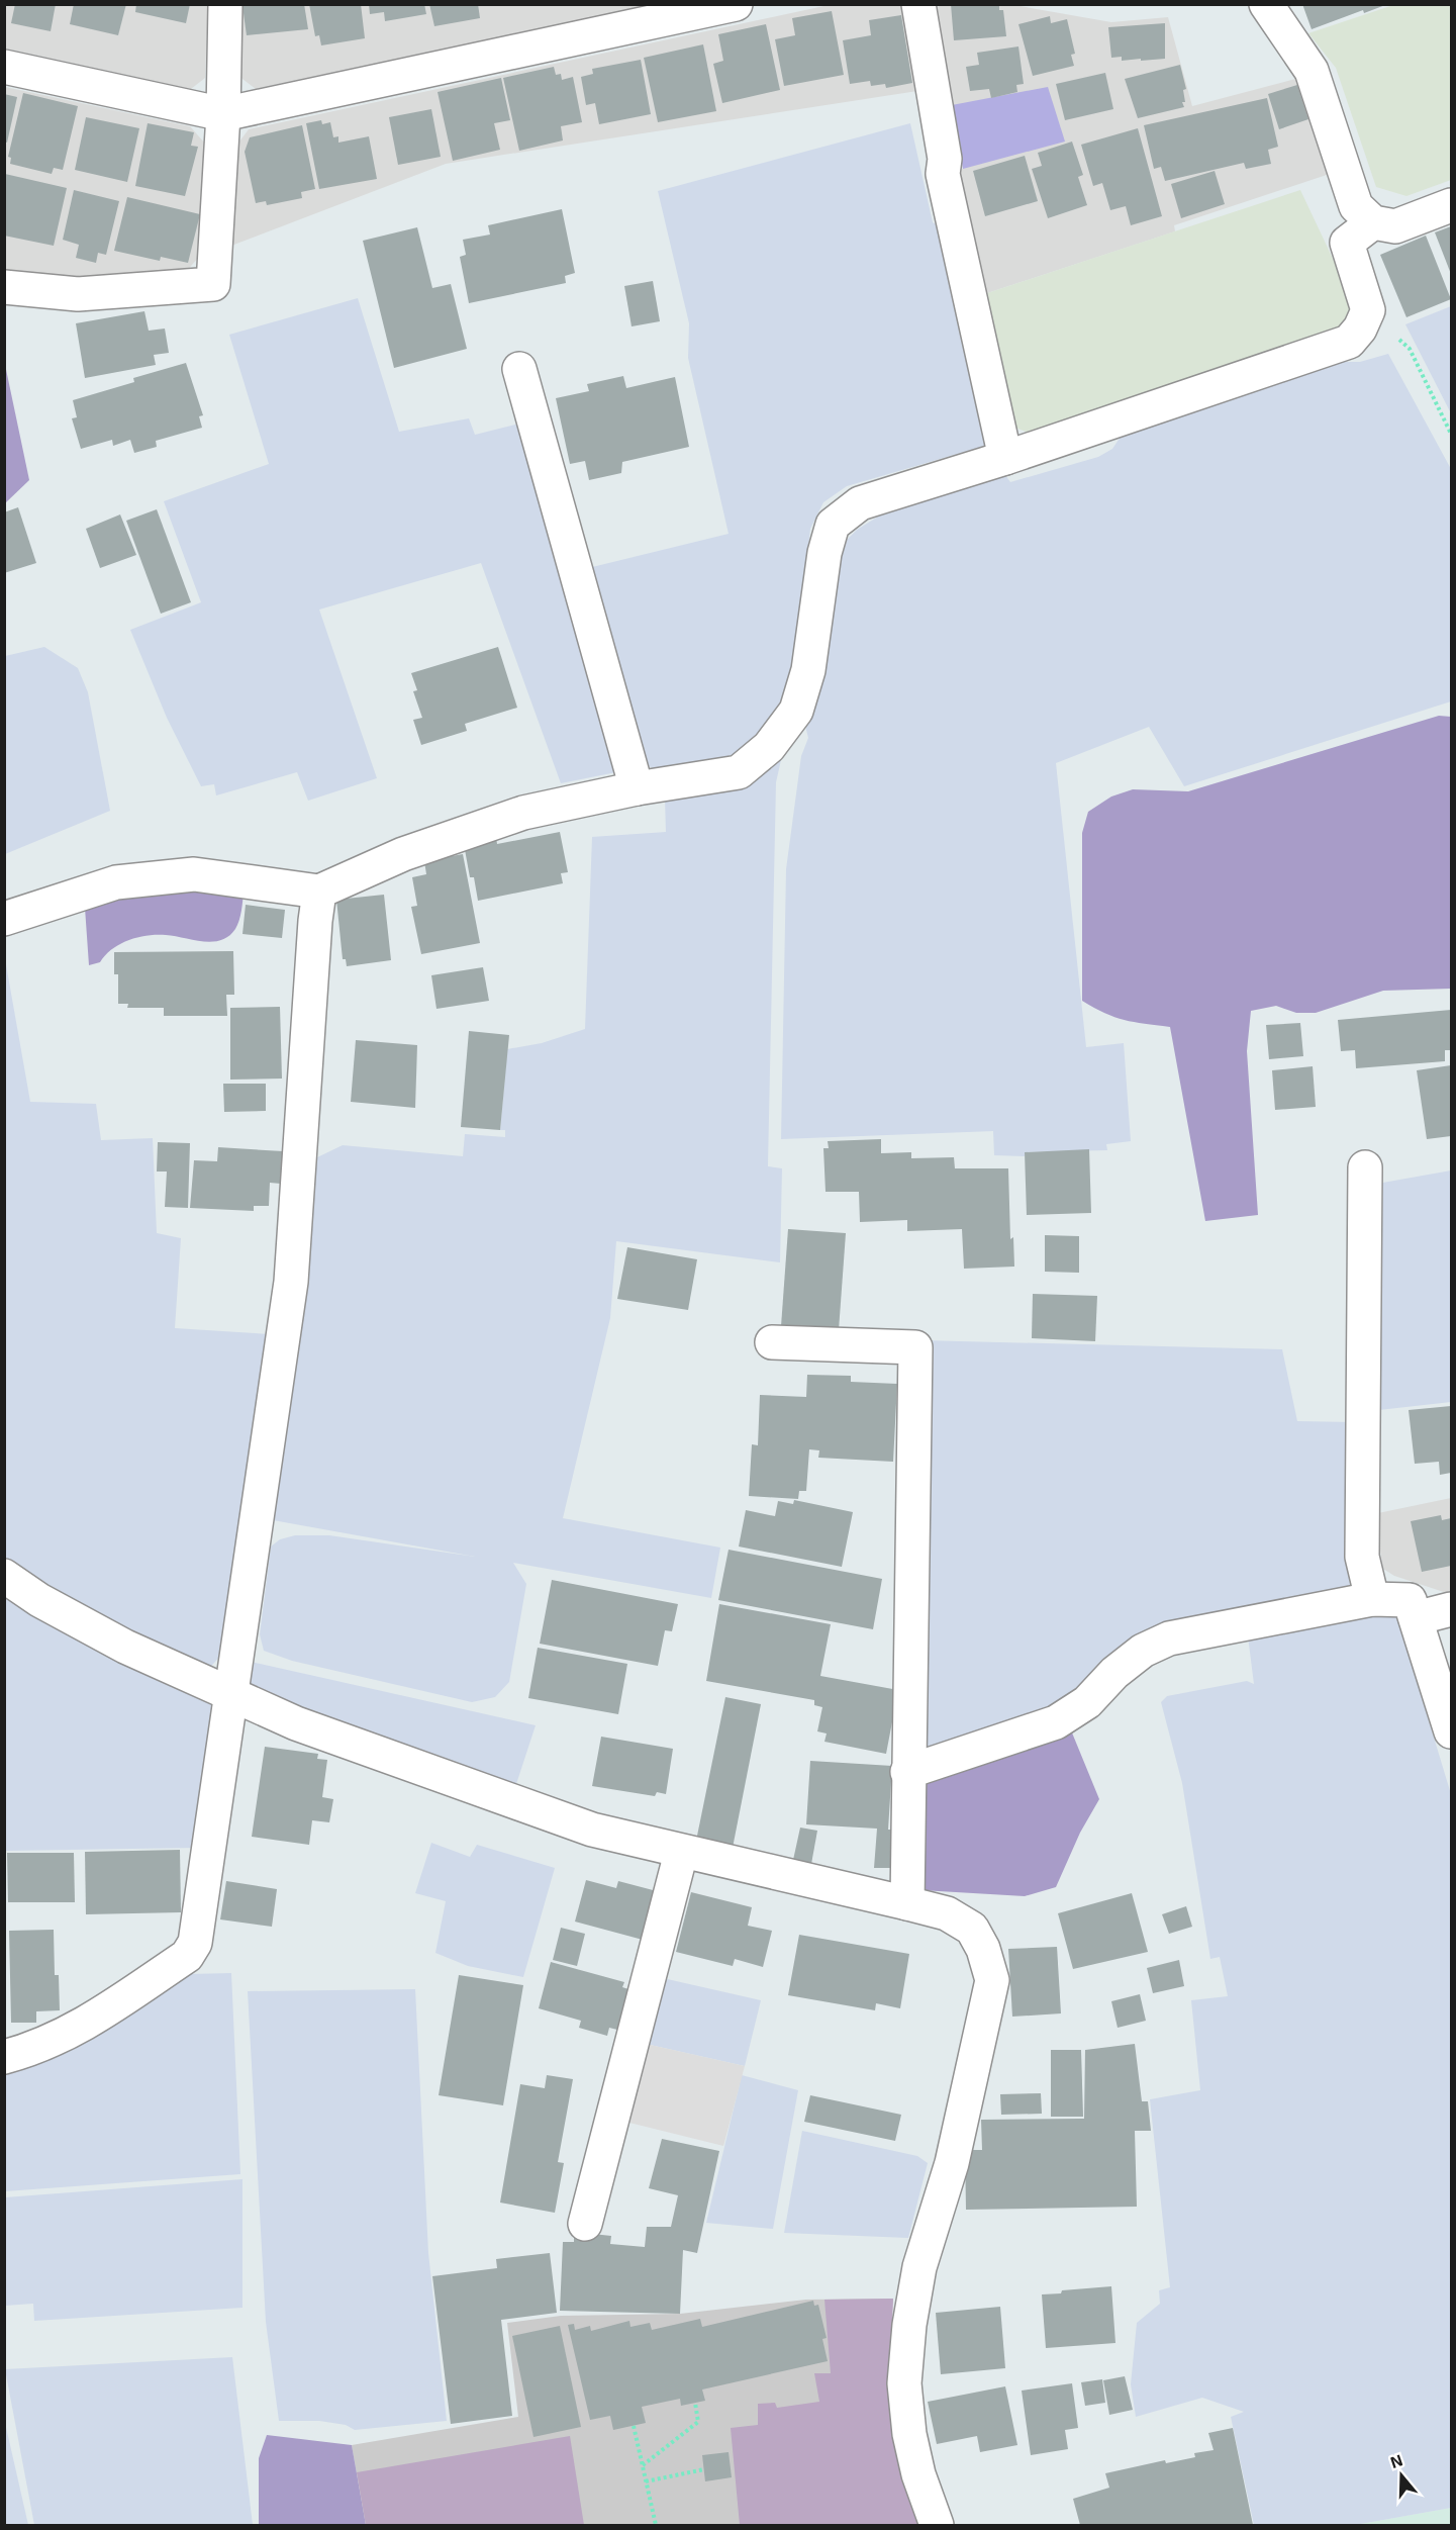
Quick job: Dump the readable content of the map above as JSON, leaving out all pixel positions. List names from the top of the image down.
{
  "north": "top"
}
